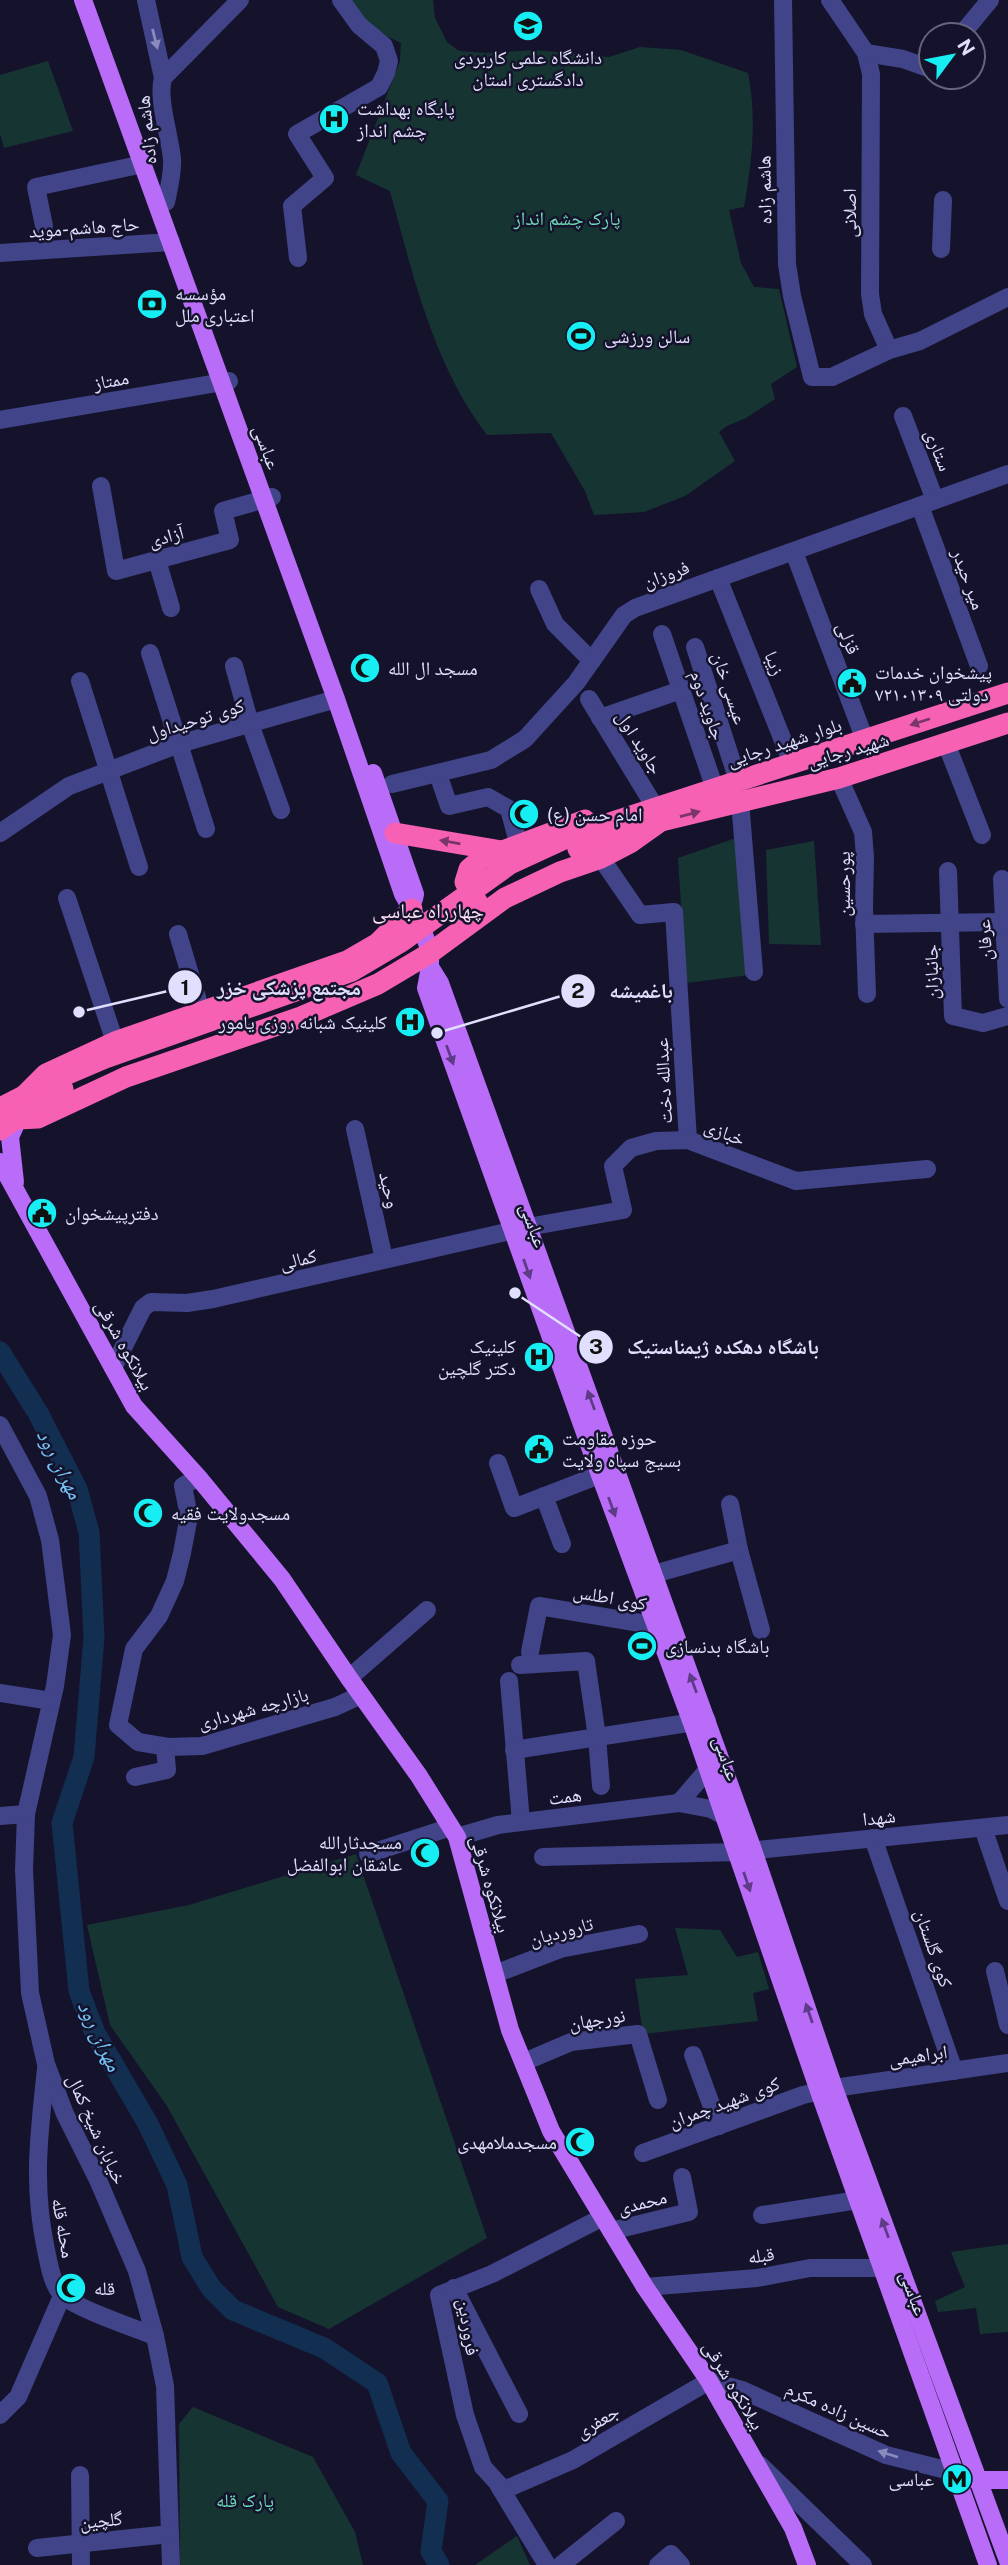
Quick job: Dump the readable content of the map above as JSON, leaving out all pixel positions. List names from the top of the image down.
{
  "streets": {
    "highway": ["بلوار شهید رجایی", "شهید رجایی"],
    "main road": ["عباسى", "بیلانکوه شرقی"],
    "street": [
      "هاشم زاده",
      "اصلانی",
      "حاج هاشم-موید",
      "ممتاز",
      "ستاری",
      "آزادی",
      "فروزان",
      "میر حیدر",
      "قزلی",
      "زیبا",
      "عیسی خان",
      "جاوید دوم",
      "کوی توحیداول",
      "جاوید اول",
      "پورحسین",
      "عرفان",
      "جانبازان",
      "عبدالله دخت",
      "خبازی",
      "وحید",
      "کمالی",
      "کوی اطلس",
      "بازارچه شهرداری",
      "همت",
      "شهدا",
      "تاروردیان",
      "کوی گلستان",
      "نورجهان",
      "ابراهیمی",
      "کوی شهید چمران",
      "خیابان شیخ کمال",
      "محمدی",
      "محله قله",
      "قبله",
      "فروردین",
      "حسین زاده مکرم",
      "جعفری",
      "گلچین"
    ]
  },
  "crossings": [
    ["هاشم زاده", "اصلانی"],
    ["هاشم زاده", "عباسى"],
    ["حاج هاشم-موید", "عباسى"],
    ["ممتاز", "عباسى"],
    ["عباسى", "آزادی"],
    ["عباسى", "کوی توحیداول"],
    ["عباسى", "خبازی"],
    ["عباسى", "کمالی"],
    ["عباسى", "کوی اطلس"],
    ["عباسى", "همت"],
    ["عباسى", "شهدا"],
    ["عباسى", "ابراهیمی"],
    ["عباسى", "کوی شهید چمران"],
    ["عباسى", "قبله"],
    ["عباسى", "حسین زاده مکرم"],
    ["ستاری", "فروزان"],
    ["ستاری", "میر حیدر"],
    ["فروزان", "میر حیدر"],
    ["فروزان", "قزلی"],
    ["فروزان", "زیبا"],
    ["قزلی", "بلوار شهید رجایی"],
    ["زیبا", "بلوار شهید رجایی"],
    ["عیسی خان", "بلوار شهید رجایی"],
    ["عیسی خان", "شهید رجایی"],
    ["جاوید دوم", "بلوار شهید رجایی"],
    ["جاوید اول", "بلوار شهید رجایی"],
    ["جاوید اول", "شهید رجایی"],
    ["بلوار شهید رجایی", "شهید رجایی"],
    ["بلوار شهید رجایی", "بیلانکوه شرقی"],
    ["شهید رجایی", "پورحسین"],
    ["عبدالله دخت", "خبازی"],
    ["خبازی", "کمالی"],
    ["وحید", "کمالی"],
    ["کمالی", "بیلانکوه شرقی"],
    ["بیلانکوه شرقی", "بازارچه شهرداری"],
    ["بیلانکوه شرقی", "همت"],
    ["بیلانکوه شرقی", "تاروردیان"],
    ["بیلانکوه شرقی", "نورجهان"],
    ["بیلانکوه شرقی", "محمدی"],
    ["بیلانکوه شرقی", "قبله"],
    ["بیلانکوه شرقی", "فروردین"],
    ["بیلانکوه شرقی", "حسین زاده مکرم"],
    ["بیلانکوه شرقی", "جعفری"],
    ["شهدا", "کوی گلستان"],
    ["کوی گلستان", "ابراهیمی"],
    ["ابراهیمی", "کوی شهید چمران"],
    ["خیابان شیخ کمال", "محله قله"],
    ["خیابان شیخ کمال", "گلچین"],
    ["محمدی", "فروردین"],
    ["فروردین", "جعفری"],
    ["حسین زاده مکرم", "جعفری"]
  ],
  "districts": ["چهارراه عباسی"],
  "water": ["مهران رود"],
  "parks": ["پارک چشم انداز", "پارک قله"],
  "places": {
    "school or university": ["دانشگاه علمی کاربردی دادگستری استان"],
    "hospital": ["پایگاه بهداشت چشم انداز", "کلینیک شبانه روزی یامور", "کلینیک دکتر گلچین"],
    "bank": ["مؤسسه اعتباری ملل"],
    "sports": ["سالن ورزشی", "باشگاه بدنسازی"],
    "mosque": [
      "مسجد ال الله",
      "امام حسن (ع)",
      "مسجدولایت فقیه",
      "مسجدثارالله عاشقان ابوالفضل",
      "مسجدملامهدی",
      "قله"
    ],
    "public building": ["پیشخوان خدمات دولتی ۷۲۱۰۱۳۰۹", "دفترپیشخوان", "حوزه مقاومت بسیج سپاه ولایت"],
    "other": ["مجتمع پزشکی خزر", "باغمیشه", "باشگاه دهکده ژیمناستیک"],
    "metro station": ["عباسی"]
  },
  "north": "top right"
}
